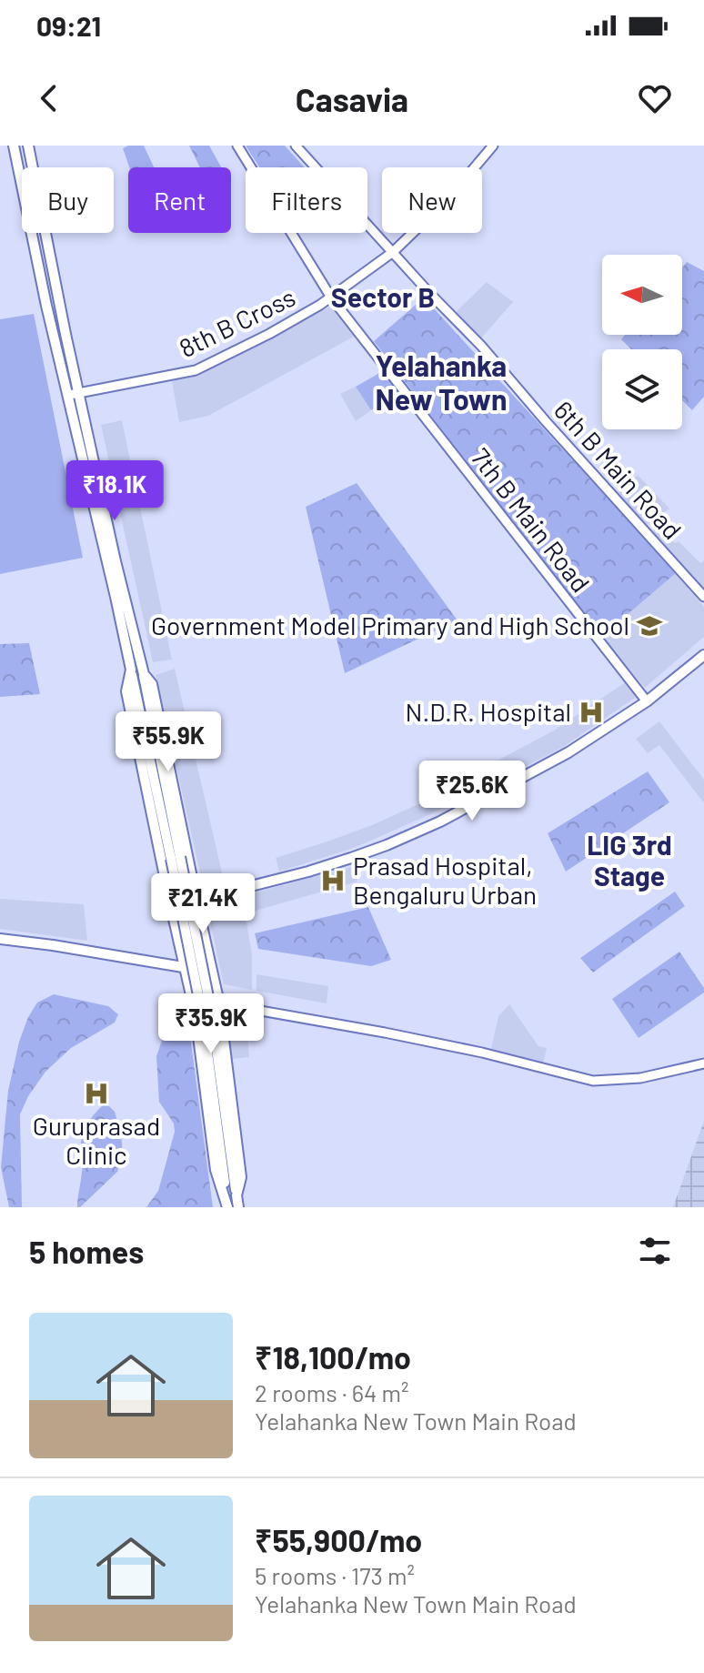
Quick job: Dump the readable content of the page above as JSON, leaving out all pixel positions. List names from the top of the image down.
{
  "streets": {
    "street": ["8th B Cross", "6th B Main Road", "7th B Main Road"]
  },
  "crossings": [
    ["8th B Cross", "6th B Main Road"],
    ["8th B Cross", "7th B Main Road"]
  ],
  "districts": ["Sector B", "Yelahanka New Town", "LIG 3rd Stage"],
  "places": {
    "school or university": ["Government Model Primary and High School"],
    "hospital": ["N.D.R. Hospital", "Prasad Hospital, Bengaluru Urban", "Guruprasad Clinic"]
  },
  "north": "left",
  "page": {
    "status": "09:21",
    "header": "Casavia",
    "chip": [
      "Buy",
      "Rent",
      "Filters",
      "New"
    ],
    "price": [
      "₹18.1K",
      "₹55.9K",
      "₹25.6K",
      "₹21.4K",
      "₹35.9K"
    ],
    "heading": "5 homes",
    "list": [
      {
        "name": "₹18,100/mo",
        "note": "2 rooms · 64 m² · Yelahanka New Town Main Road"
      },
      {
        "name": "₹55,900/mo",
        "note": "5 rooms · 173 m² · Yelahanka New Town Main Road"
      }
    ]
  }
}
